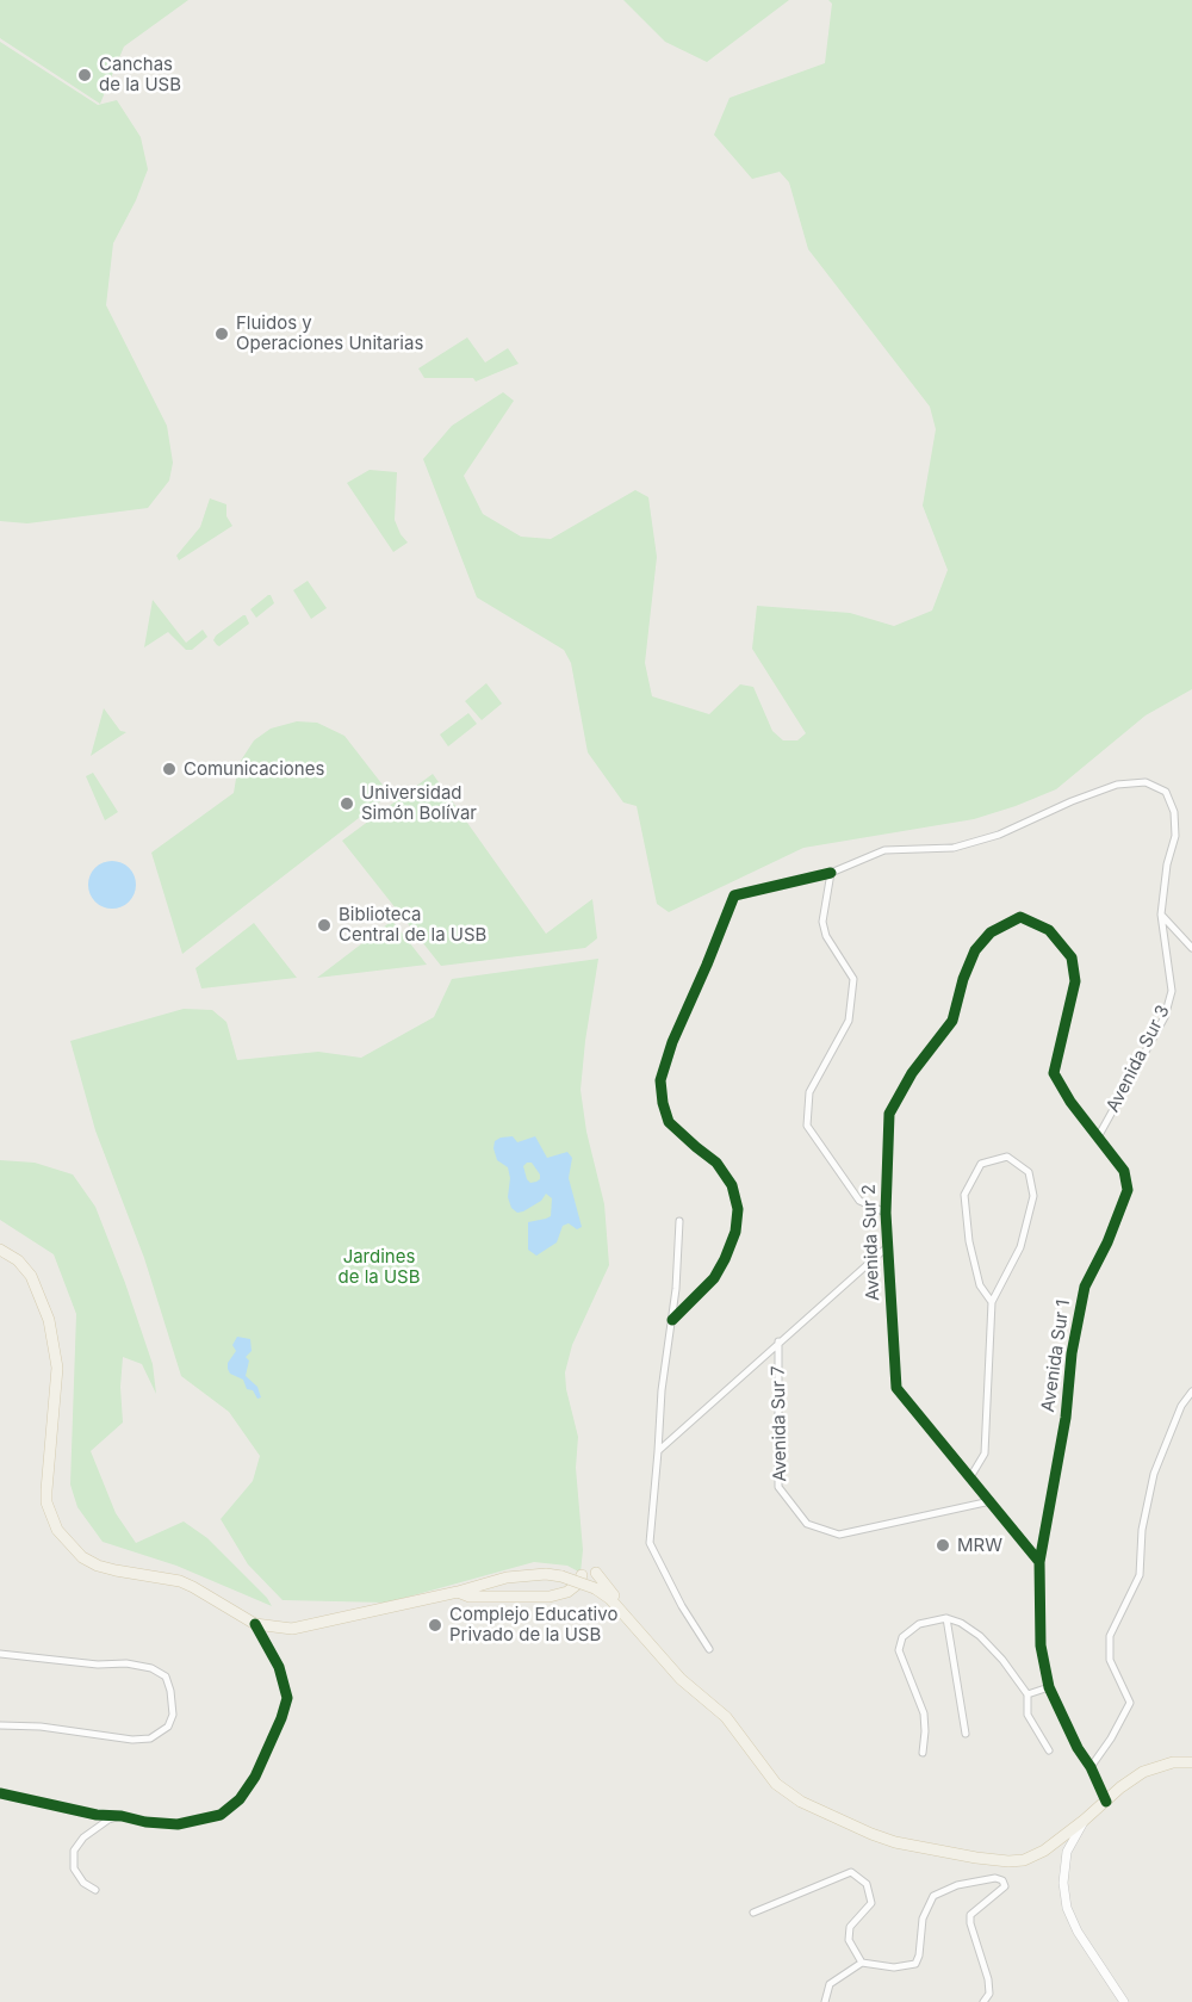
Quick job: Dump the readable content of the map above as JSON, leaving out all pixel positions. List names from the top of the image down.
{
  "streets": {
    "street": [
      "Avenida Sur 3",
      "Avenida Sur 2",
      "Avenida Sur 1",
      "Avenida Sur 7"
    ]
  },
  "crossings": [
    ["Avenida Sur 3", "Avenida Sur 1"],
    ["Avenida Sur 2", "Avenida Sur 1"],
    ["Avenida Sur 2", "Avenida Sur 7"]
  ],
  "parks": ["Jardines de la USB"],
  "places": [
    "Canchas de la USB",
    "Fluidos y Operaciones Unitarias",
    "Comunicaciones",
    "Universidad Simón Bolívar",
    "Biblioteca Central de la USB",
    "MRW",
    "Complejo Educativo Privado de la USB"
  ]
}
